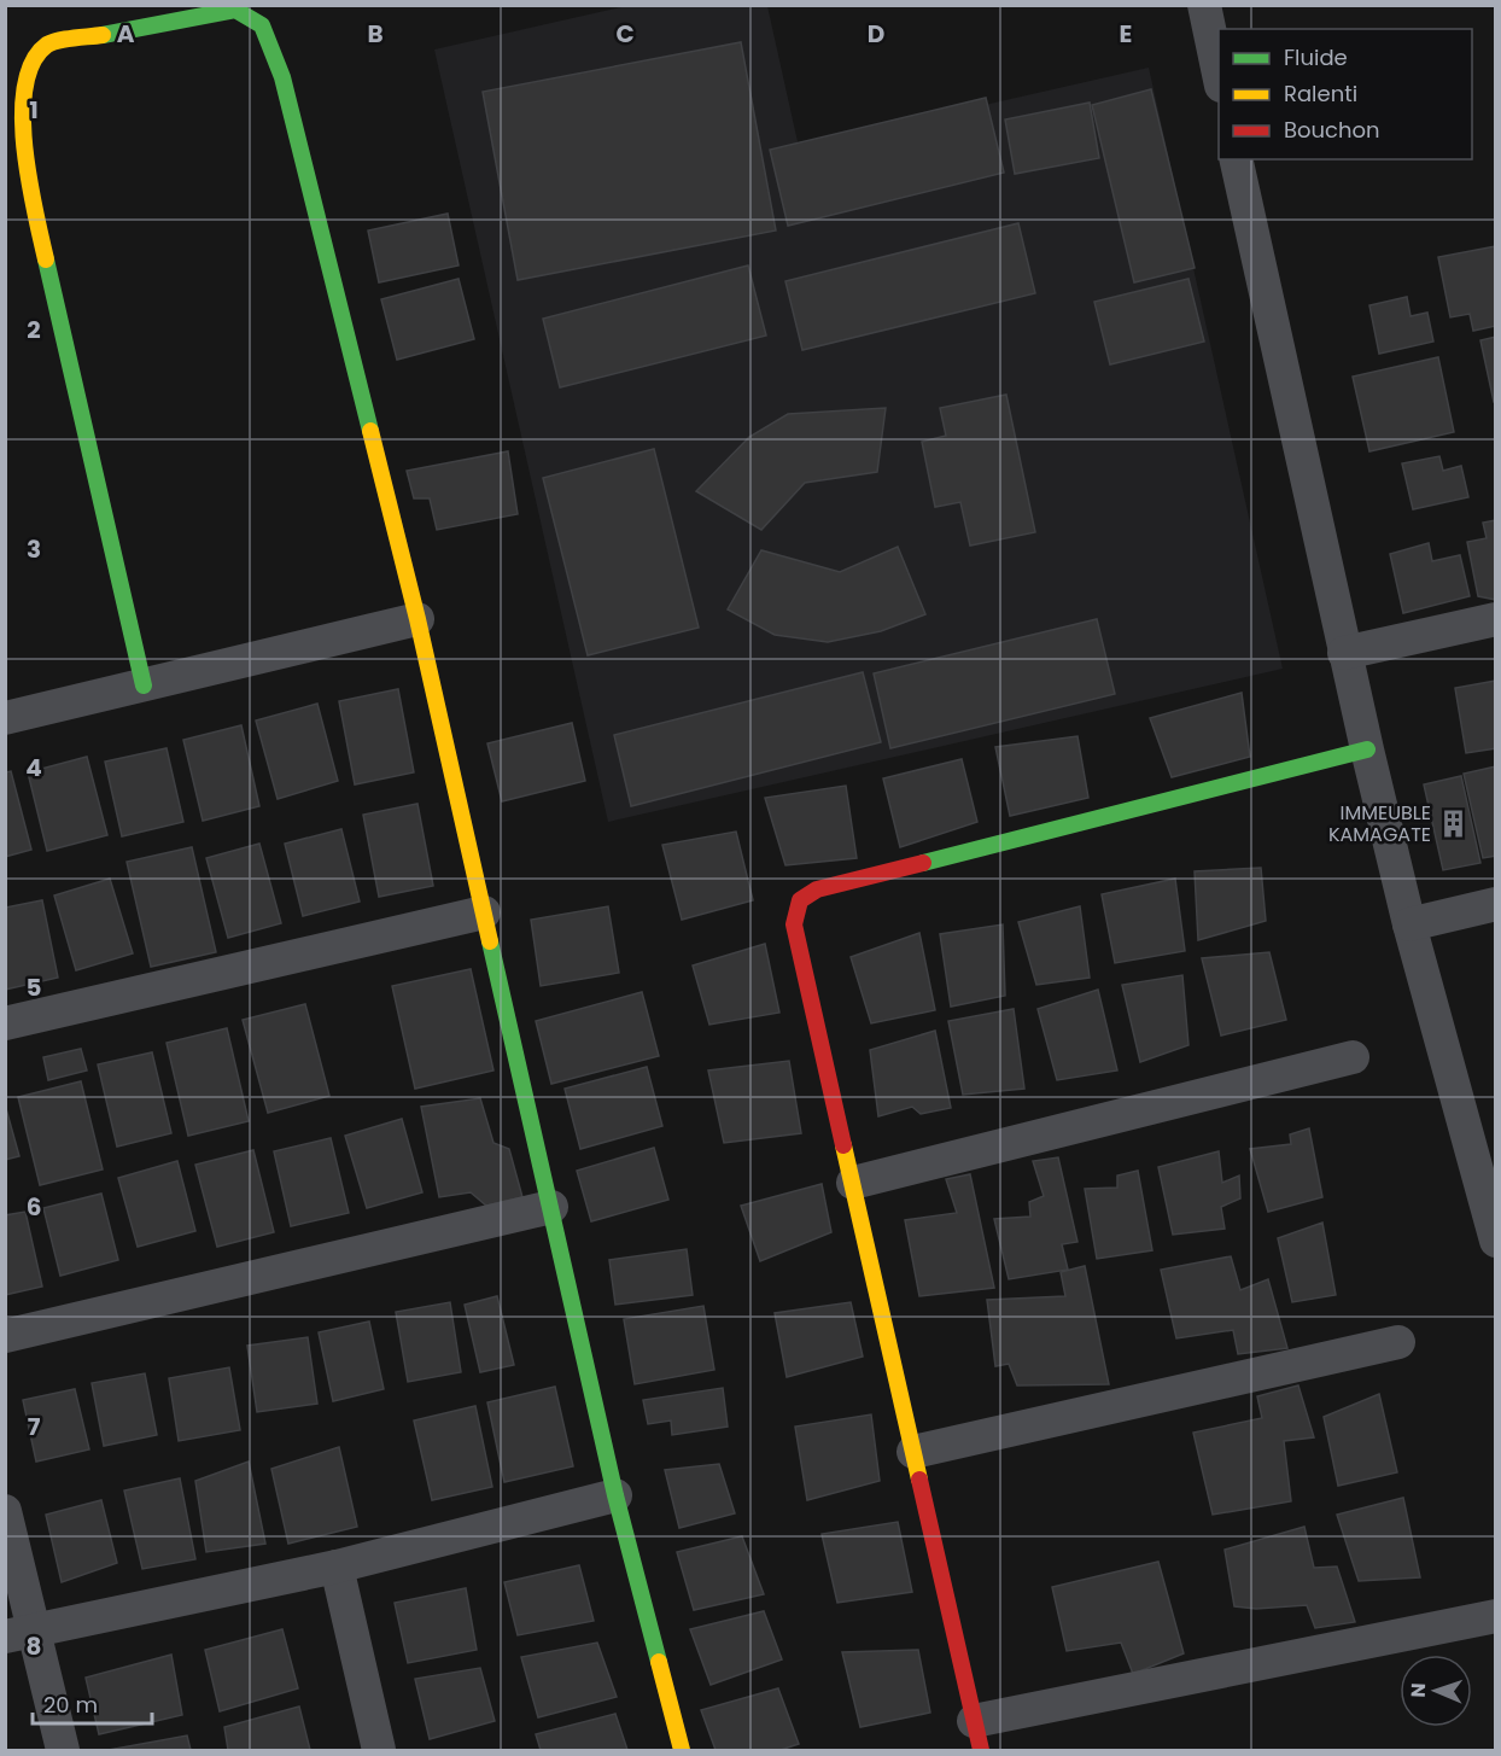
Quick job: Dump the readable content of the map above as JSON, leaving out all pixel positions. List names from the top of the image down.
{
  "places": {
    "building": ["IMMEUBLE KAMAGATE"]
  },
  "legend": ["Fluide", "Ralenti", "Bouchon"],
  "scale_bar": "20 m",
  "north": "left",
  "grid": {
    "columns": [
      "A",
      "B",
      "C",
      "D",
      "E"
    ],
    "rows": [
      "1",
      "2",
      "3",
      "4",
      "5",
      "6",
      "7",
      "8"
    ]
  }
}
